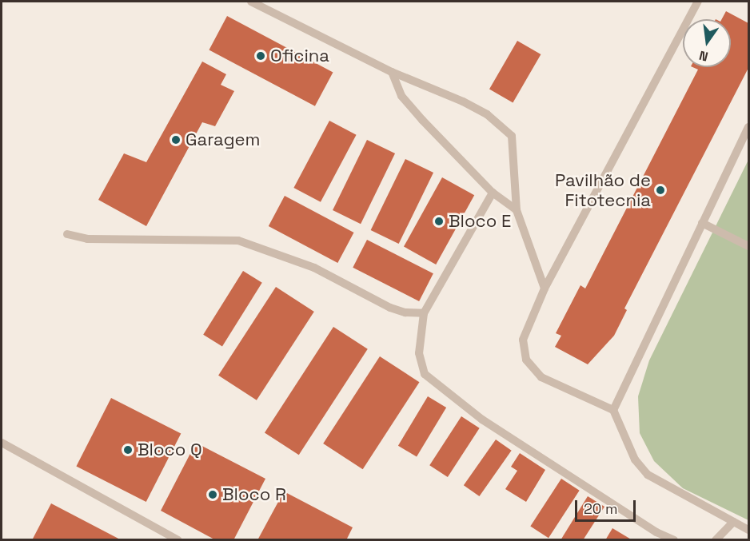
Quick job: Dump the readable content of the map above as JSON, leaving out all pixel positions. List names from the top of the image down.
{
  "places": [
    "Oficina",
    "Garagem",
    "Pavilhão de Fitotecnia",
    "Bloco E",
    "Bloco Q",
    "Bloco R"
  ],
  "scale_bar": "20 m",
  "north": "bottom"
}
